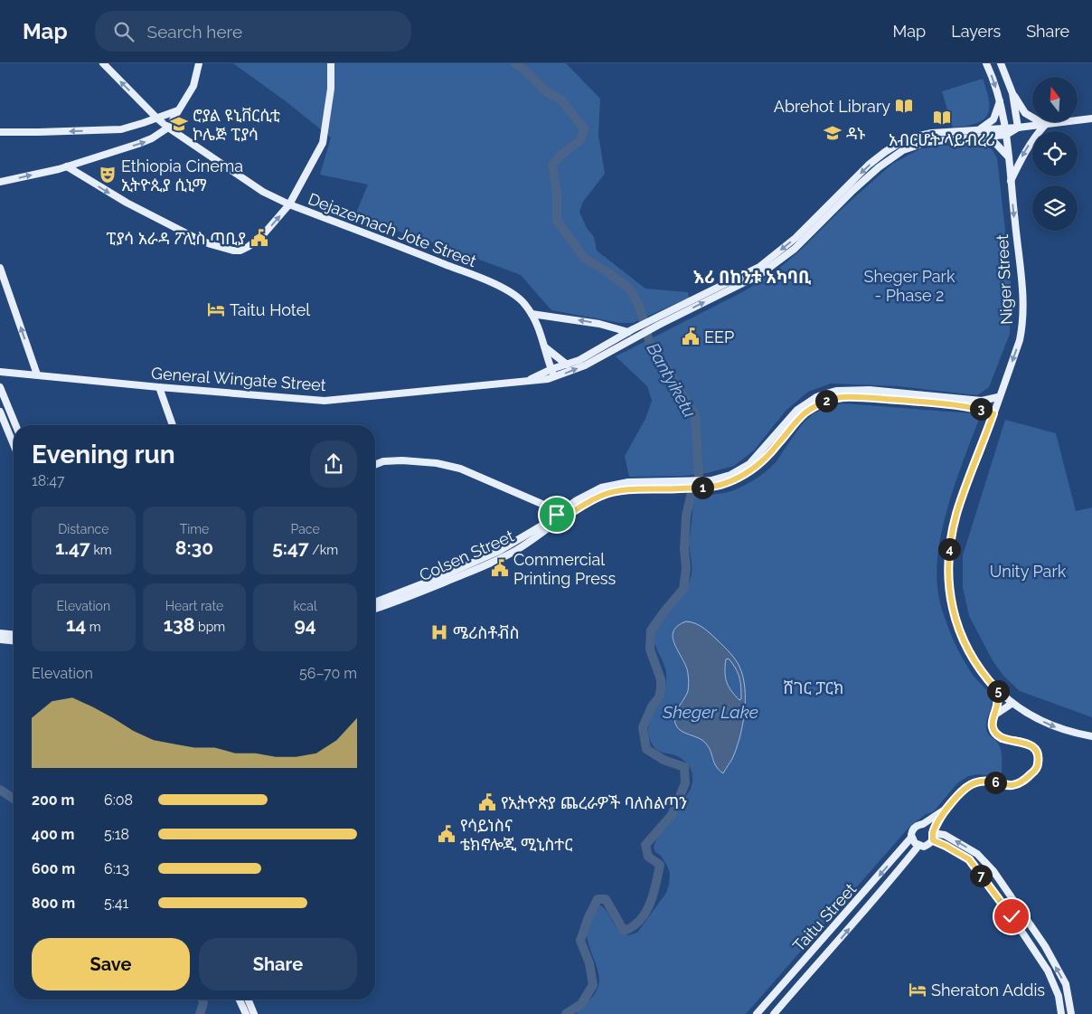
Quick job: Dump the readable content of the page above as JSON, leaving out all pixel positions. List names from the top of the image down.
{
  "streets": {
    "main road": [
      "Dejazemach Jote Street",
      "Niger Street",
      "General Wingate Street",
      "Colsen Street",
      "Taitu Street"
    ]
  },
  "crossings": [
    ["Dejazemach Jote Street", "General Wingate Street"],
    ["Niger Street", "General Wingate Street"]
  ],
  "one_way": ["Niger Street"],
  "districts": ["እሪ በከንቱ አካባቢ"],
  "water": ["Bantyiketu", "Sheger Lake"],
  "parks": ["Sheger Park - Phase 2", "Unity Park", "ሸገር ፓርክ"],
  "places": {
    "library": ["Abrehot Library", "አብርሆት ላይብረሪ"],
    "school or university": ["ሮያል ዩኒቨርሲቲ ኮሌጅ ፒያሳ", "ዳኑ"],
    "theatre": ["Ethiopia Cinema ኢትዮጲያ ሲኒማ"],
    "public building": [
      "ፒያሳ አራዳ ፖሊስ ጣቢያ",
      "EEP",
      "Commercial Printing Press",
      "የኢትዮጵያ ጨረራዎች ባለስልጣን",
      "የሳይነስና ቴክኖሎጂ ሚኒስተር"
    ],
    "hotel": ["Taitu Hotel", "Sheraton Addis"],
    "hospital": ["ሜሪስቶቭስ"]
  },
  "north": "top",
  "page": {
    "header": "Map",
    "search": "Search here",
    "nav": ["Map", "Layers", "Share"],
    "pins": [
      "2",
      "3",
      "1",
      "4",
      "5",
      "6",
      "7"
    ],
    "heading": ["Evening run", "18:47"],
    "stats": [
      ["Distance", "1.47 km"],
      ["Time", "8:30"],
      ["Pace", "5:47 /km"],
      ["Elevation", "14 m"],
      ["Heart rate", "138 bpm"],
      ["kcal", "94"]
    ],
    "chart": ["Elevation", "56–70 m"],
    "list": [
      {
        "name": "200 m",
        "note": "6:08"
      },
      {
        "name": "400 m",
        "note": "5:18"
      },
      {
        "name": "600 m",
        "note": "6:13"
      },
      {
        "name": "800 m",
        "note": "5:41"
      }
    ],
    "buttons": ["Save", "Share"]
  }
}
